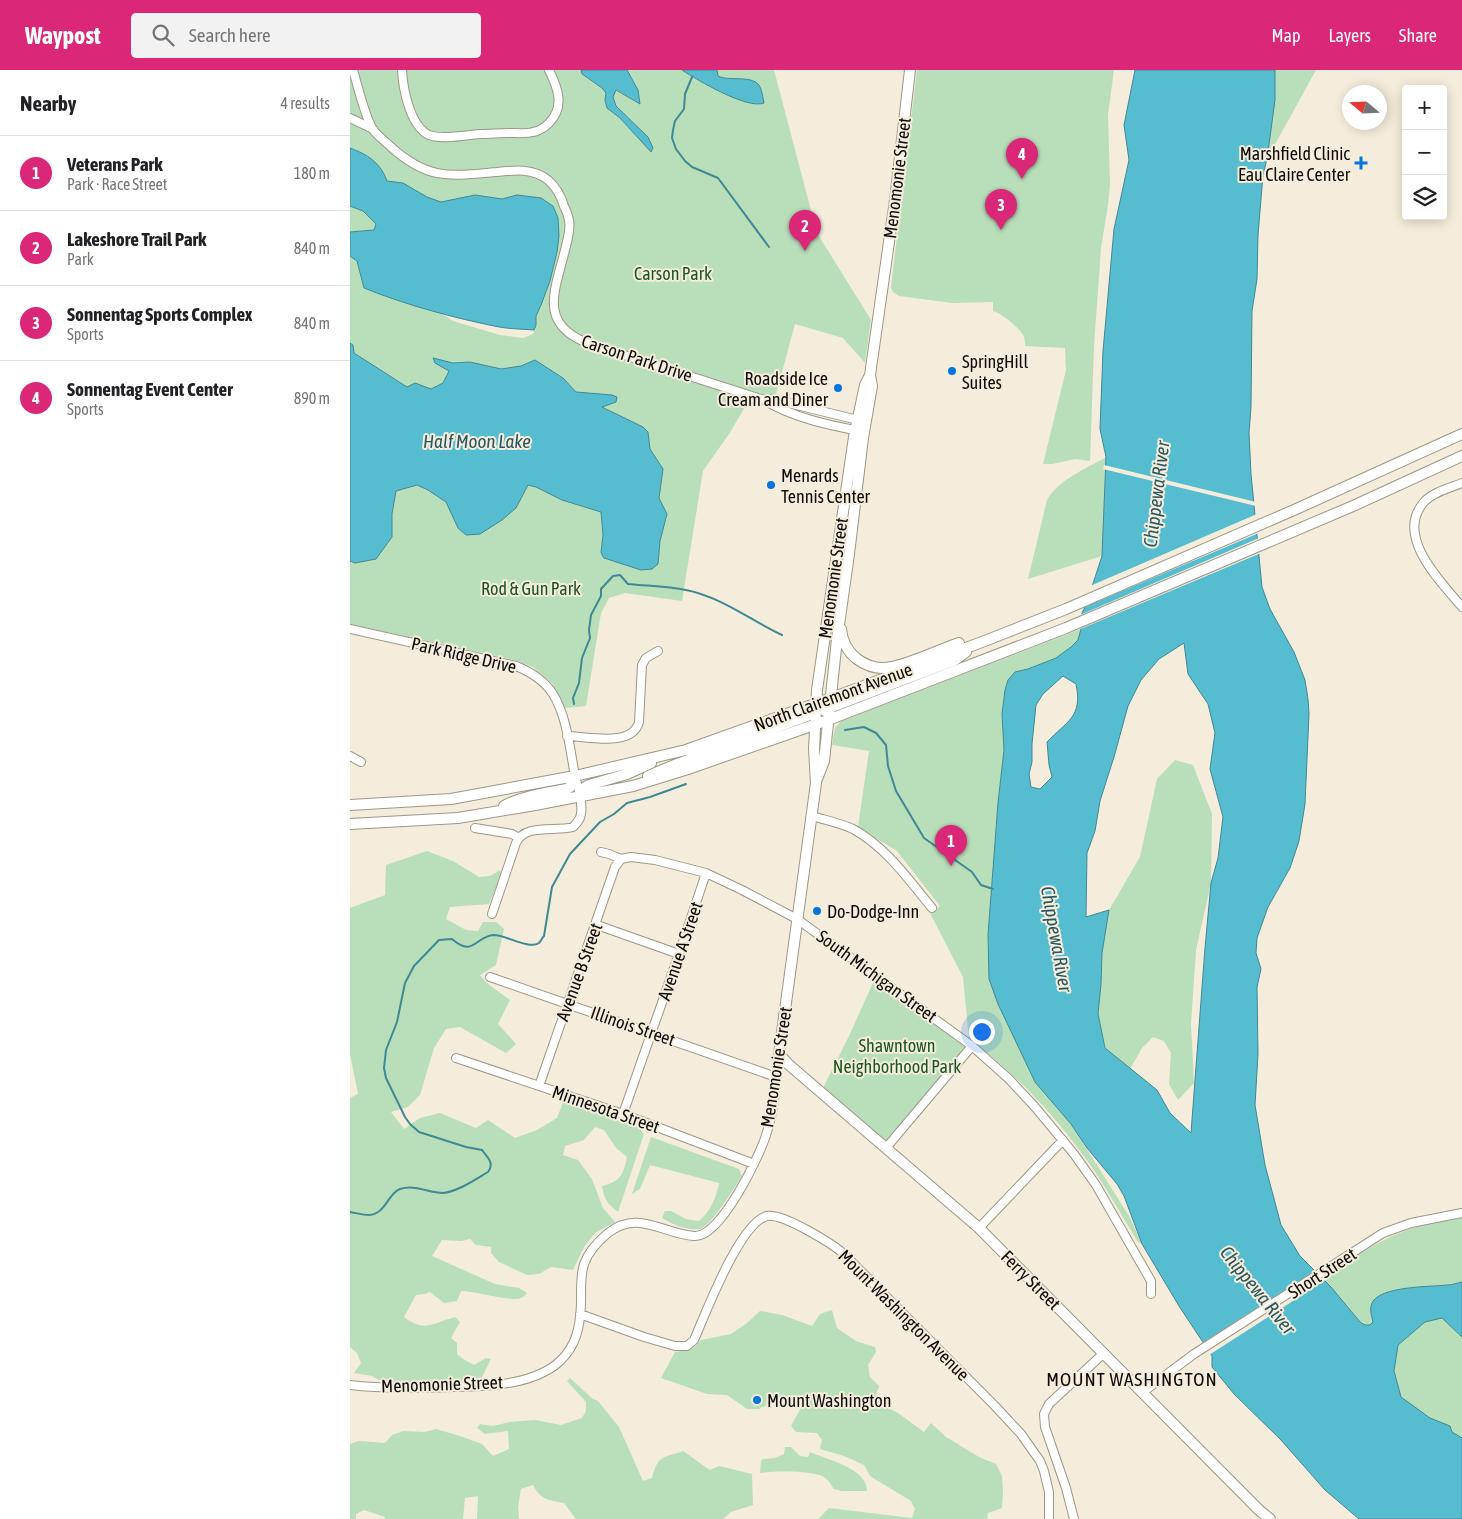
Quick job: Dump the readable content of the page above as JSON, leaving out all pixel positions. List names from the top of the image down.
{
  "streets": {
    "main road": ["Menomonie Street", "North Clairemont Avenue", "Ferry Street"],
    "street": [
      "Carson Park Drive",
      "Park Ridge Drive",
      "Avenue A Street",
      "Avenue B Street",
      "South Michigan Street",
      "Illinois Street",
      "Minnesota Street",
      "Short Street",
      "Mount Washington Avenue"
    ]
  },
  "crossings": [
    ["Menomonie Street", "Carson Park Drive"],
    ["Menomonie Street", "North Clairemont Avenue"],
    ["Menomonie Street", "South Michigan Street"],
    ["Menomonie Street", "Illinois Street"],
    ["Menomonie Street", "Minnesota Street"],
    ["Menomonie Street", "Ferry Street"],
    ["Menomonie Street", "Mount Washington Avenue"],
    ["Park Ridge Drive", "North Clairemont Avenue"],
    ["Avenue A Street", "South Michigan Street"],
    ["Avenue A Street", "Illinois Street"],
    ["Avenue A Street", "Minnesota Street"],
    ["Avenue B Street", "South Michigan Street"],
    ["Avenue B Street", "Illinois Street"],
    ["Avenue B Street", "Minnesota Street"],
    ["Short Street", "Ferry Street"]
  ],
  "districts": ["MOUNT WASHINGTON"],
  "water": ["Half Moon Lake", "Chippewa River"],
  "parks": ["Carson Park", "Rod & Gun Park", "Shawntown Neighborhood Park"],
  "places": {
    "health": ["Marshfield Clinic Eau Claire Center"],
    "other": [
      "SpringHill Suites",
      "Roadside Ice Cream and Diner",
      "Menards Tennis Center",
      "Do-Dodge-Inn",
      "Mount Washington"
    ]
  },
  "north": "left",
  "page": {
    "header": "Waypost",
    "search": "Search here",
    "nav": ["Map", "Layers", "Share"],
    "heading": ["Nearby", "4 results"],
    "map_buttons": ["+", "−"],
    "list": [
      {
        "mark": "1",
        "name": "Veterans Park",
        "note": "Park · Race Street",
        "value": "180 m"
      },
      {
        "mark": "2",
        "name": "Lakeshore Trail Park",
        "note": "Park",
        "value": "840 m"
      },
      {
        "mark": "3",
        "name": "Sonnentag Sports Complex",
        "note": "Sports",
        "value": "840 m"
      },
      {
        "mark": "4",
        "name": "Sonnentag Event Center",
        "note": "Sports",
        "value": "890 m"
      }
    ],
    "pins": [
      "4",
      "3",
      "2",
      "1"
    ]
  }
}
